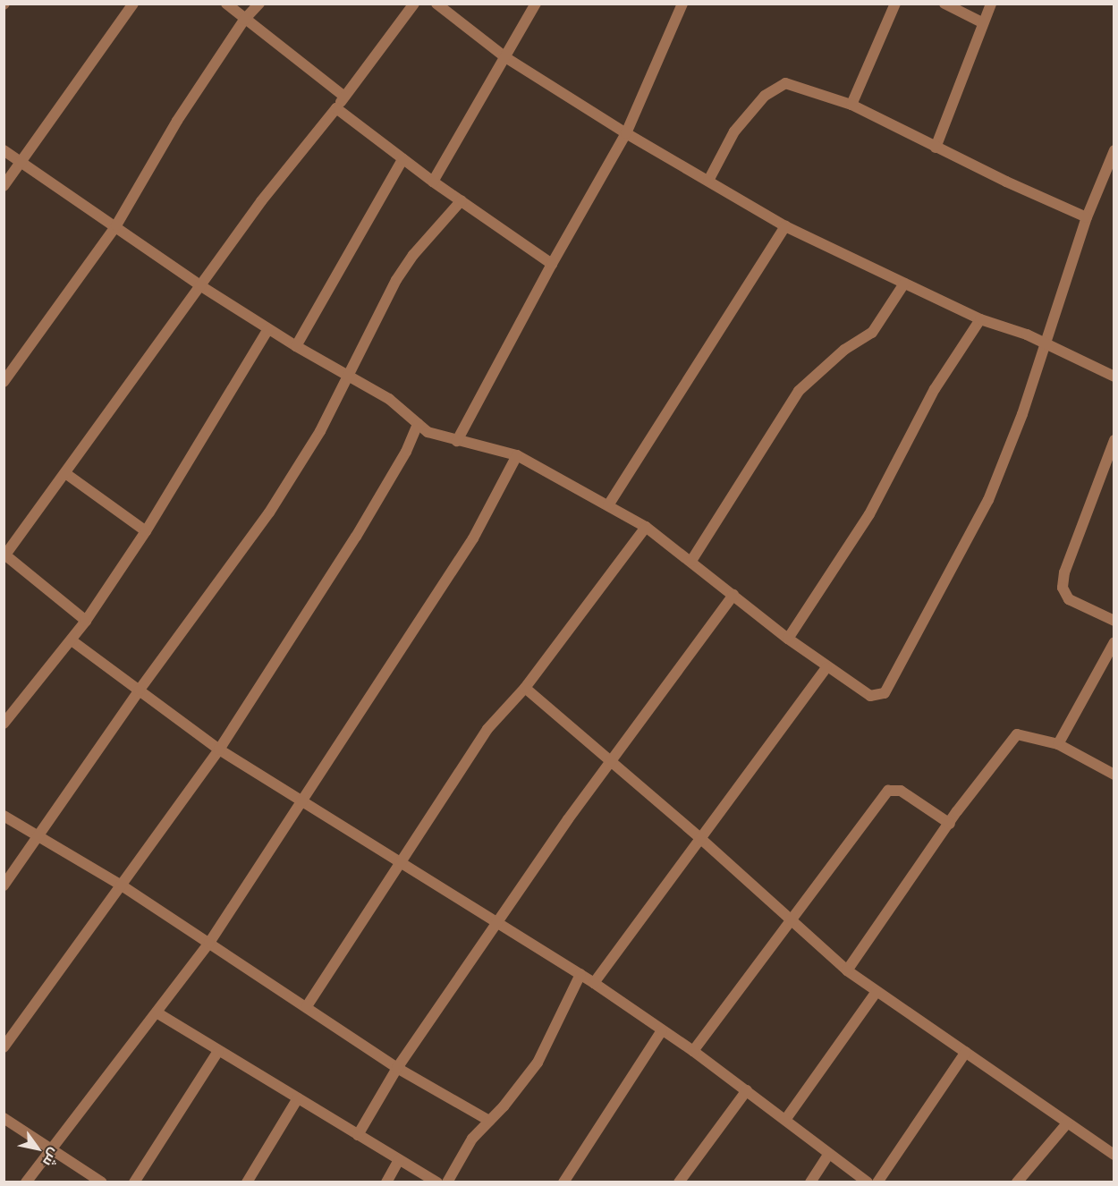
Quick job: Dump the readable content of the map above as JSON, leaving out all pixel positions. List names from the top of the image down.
{
  "north": "bottom right"
}
